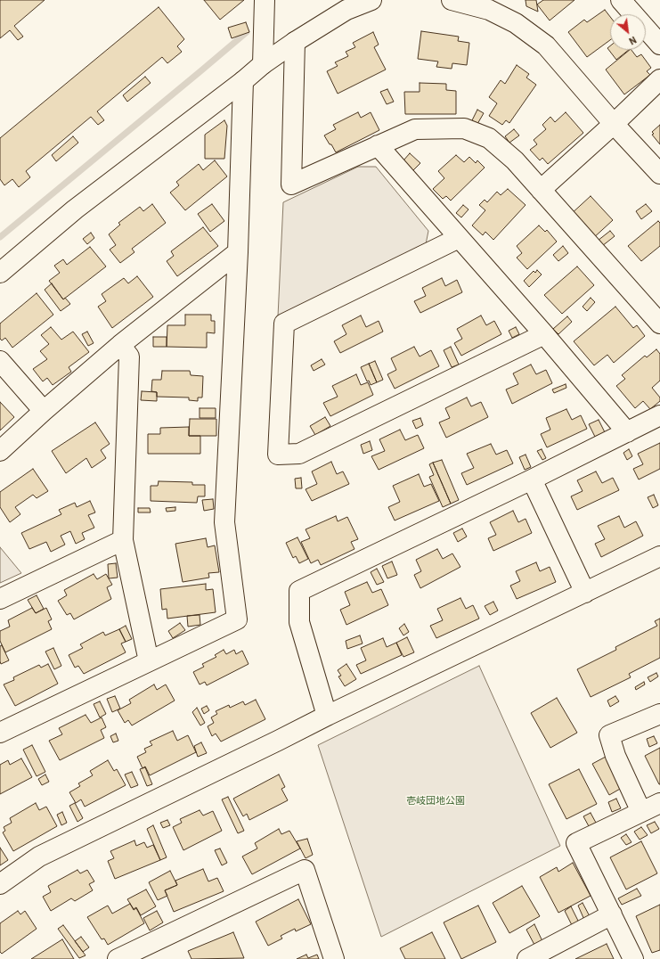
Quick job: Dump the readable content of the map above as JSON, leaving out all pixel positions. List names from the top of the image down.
{
  "parks": ["壱岐団地公園"],
  "north": "bottom right"
}
